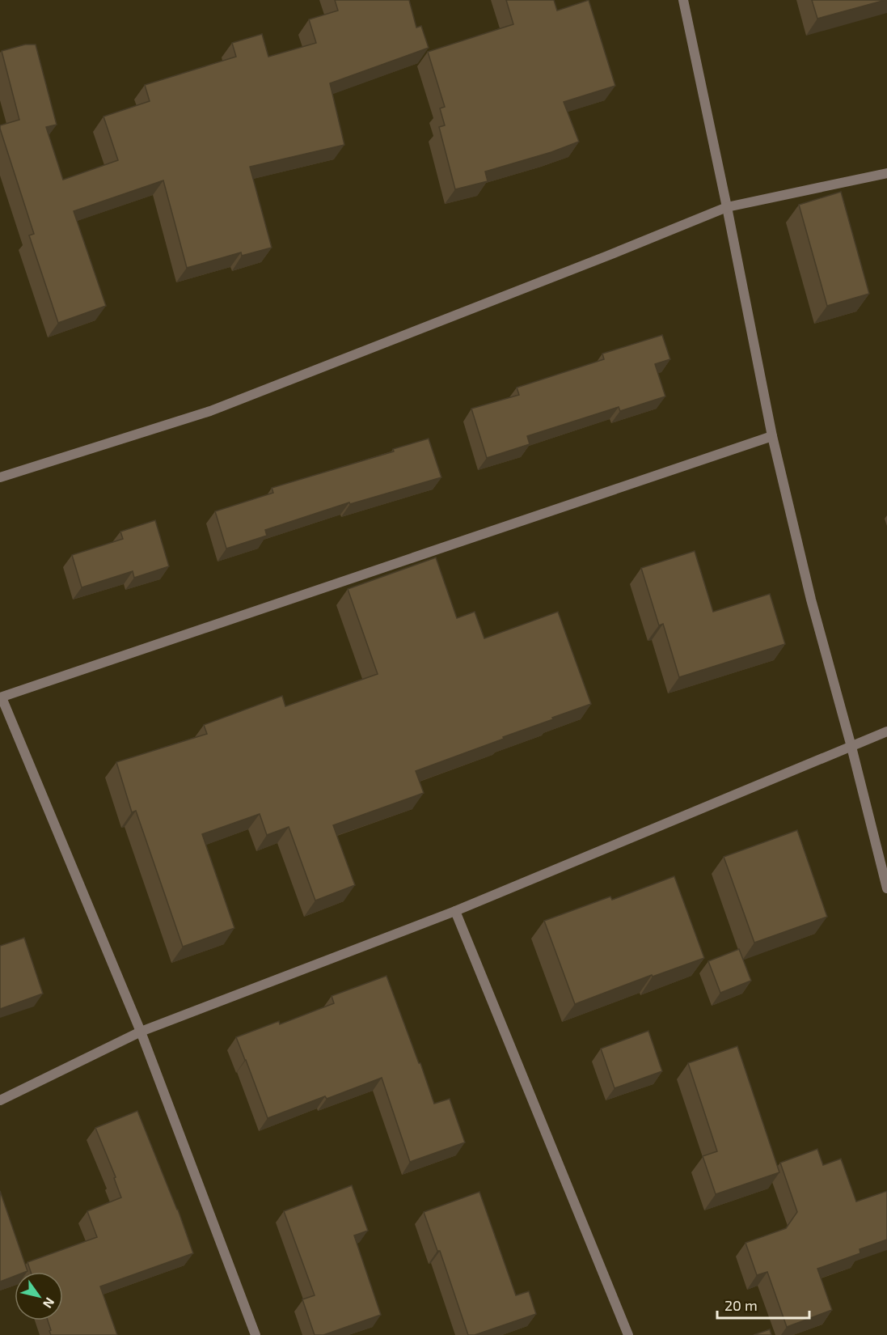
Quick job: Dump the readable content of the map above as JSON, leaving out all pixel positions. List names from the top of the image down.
{
  "scale_bar": "20 m",
  "north": "bottom right"
}
